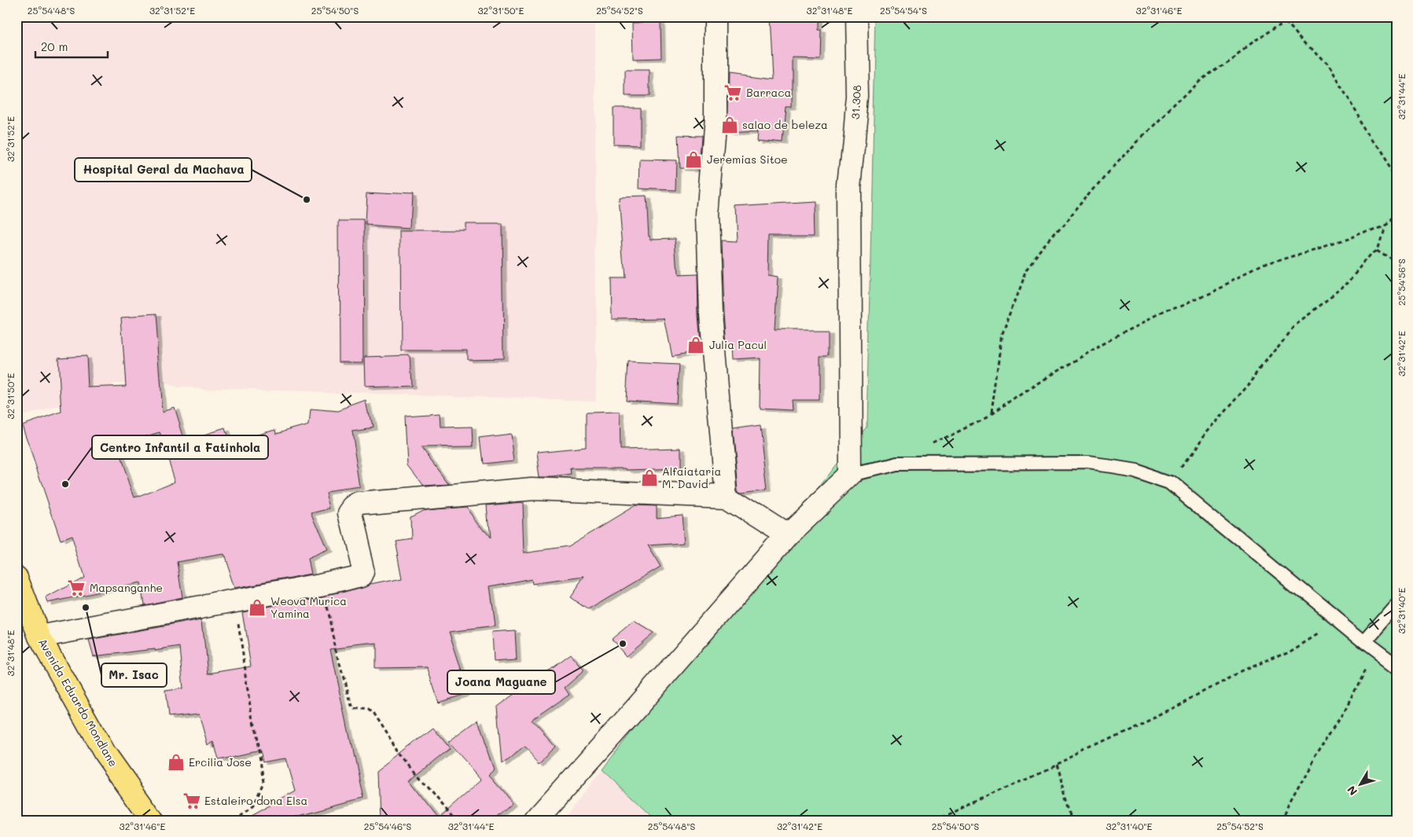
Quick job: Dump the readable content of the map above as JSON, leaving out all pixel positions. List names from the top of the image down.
{
  "streets": {
    "main road": ["Avenida Eduardo Mondlane"],
    "street": ["31.308"]
  },
  "places": {
    "supermarket": ["Barraca", "Mapsanganhe", "Estaleiro dona Elsa"],
    "shop": [
      "salao de beleza",
      "Jeremias Sitoe",
      "Julia Pacul",
      "Alfaiataria M. David",
      "Weova Murica Yamina",
      "Ercilia Jose"
    ],
    "other": [
      "Hospital Geral da Machava",
      "Centro Infantil a Fatinhola",
      "Mr. Isac",
      "Joana Maguane"
    ]
  },
  "scale_bar": "20 m",
  "north": "bottom left",
  "coordinates": [
    "25°54'48\"S",
    "32°31'52\"E",
    "25°54'50\"S",
    "32°31'50\"E",
    "25°54'52\"S",
    "32°31'48\"E",
    "25°54'54\"S",
    "32°31'46\"E",
    "32°31'44\"E",
    "25°54'56\"S",
    "32°31'42\"E",
    "32°31'40\"E",
    "25°54'46\"S"
  ]
}
